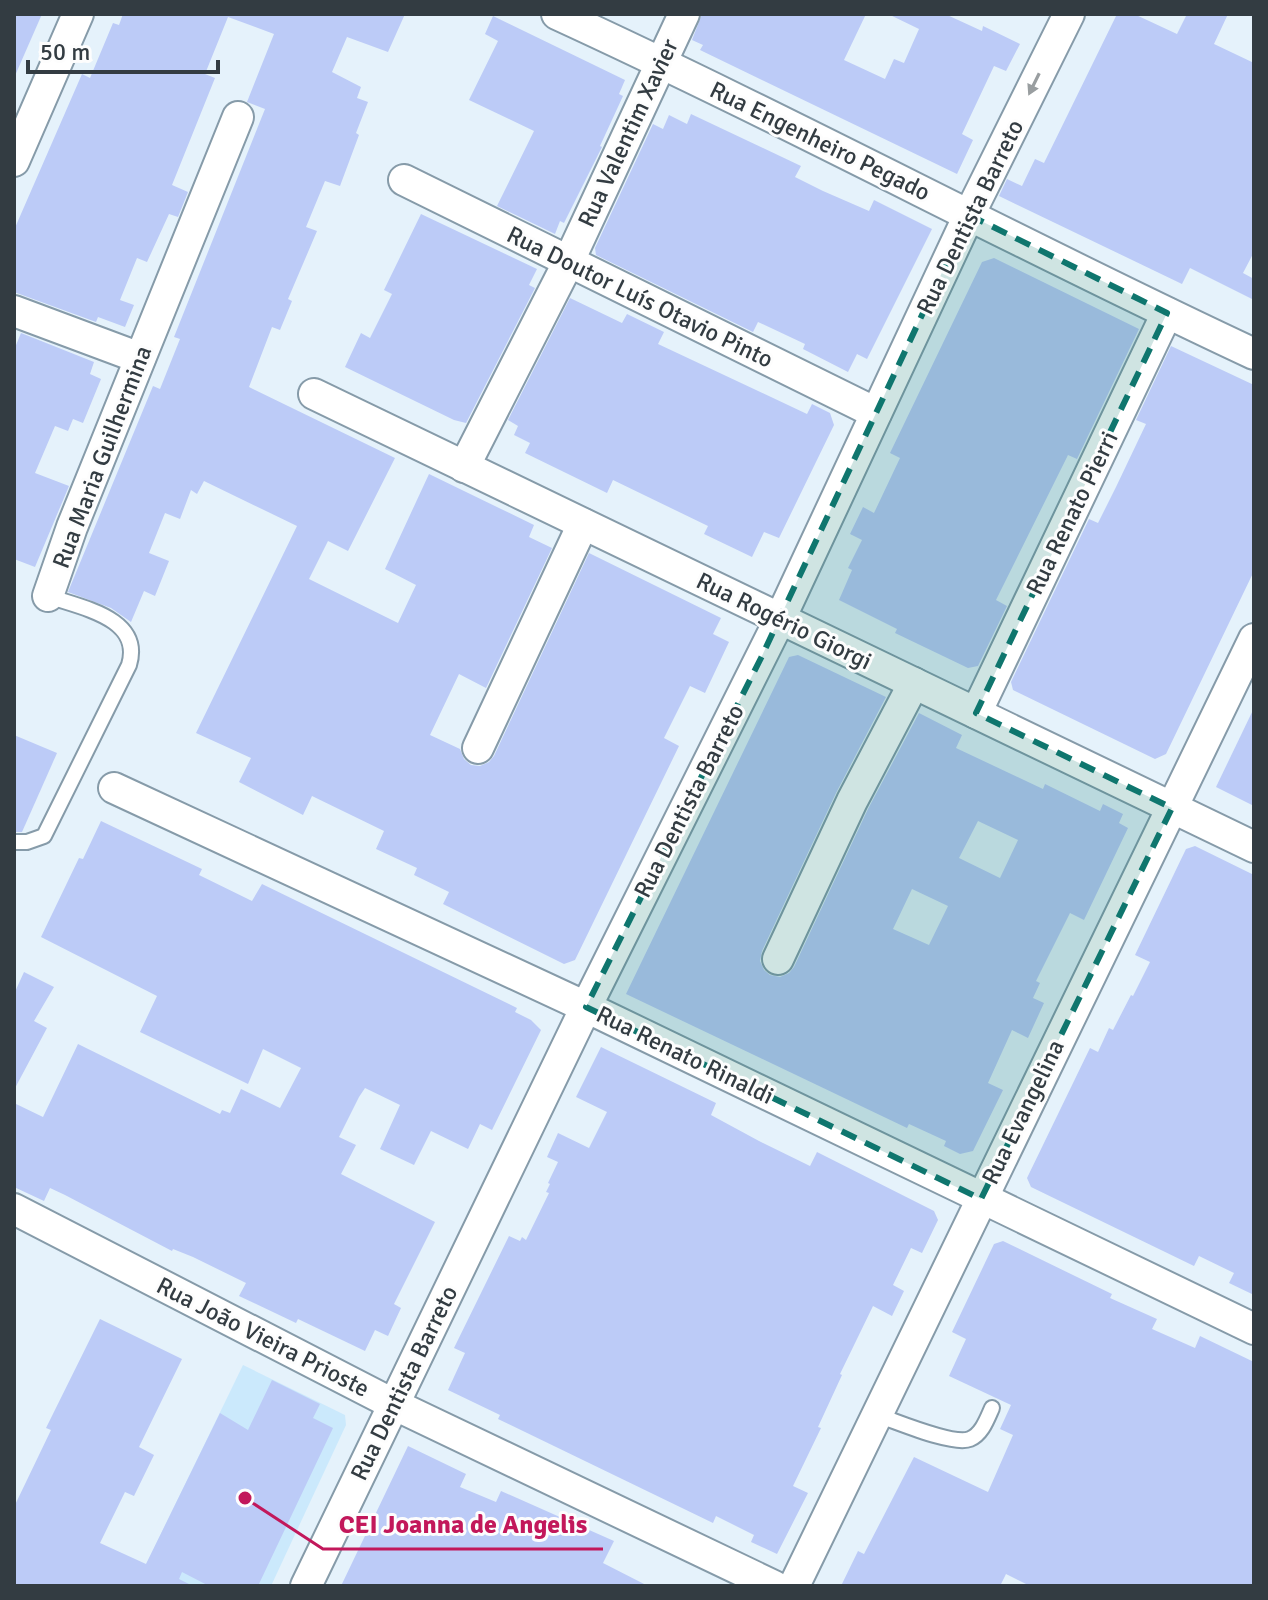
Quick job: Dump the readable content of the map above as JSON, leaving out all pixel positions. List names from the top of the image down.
{
  "streets": {
    "street": [
      "Rua Valentim Xavier",
      "Rua Engenheiro Pegado",
      "Rua Dentista Barreto",
      "Rua Doutor Luís Otavio Pinto",
      "Rua Maria Guilhermina",
      "Rua Renato Pierri",
      "Rua Rogério Giorgi",
      "Rua Renato Rinaldi",
      "Rua Evangelina",
      "Rua João Vieira Prioste"
    ]
  },
  "crossings": [
    ["Rua Valentim Xavier", "Rua Engenheiro Pegado"],
    ["Rua Valentim Xavier", "Rua Doutor Luís Otavio Pinto"],
    ["Rua Valentim Xavier", "Rua Rogério Giorgi"],
    ["Rua Engenheiro Pegado", "Rua Dentista Barreto"],
    ["Rua Engenheiro Pegado", "Rua Renato Pierri"],
    ["Rua Dentista Barreto", "Rua Doutor Luís Otavio Pinto"],
    ["Rua Dentista Barreto", "Rua Rogério Giorgi"],
    ["Rua Dentista Barreto", "Rua Renato Rinaldi"],
    ["Rua Dentista Barreto", "Rua João Vieira Prioste"],
    ["Rua Renato Pierri", "Rua Rogério Giorgi"],
    ["Rua Rogério Giorgi", "Rua Evangelina"],
    ["Rua Renato Rinaldi", "Rua Evangelina"]
  ],
  "places": ["CEI Joanna de Angelis"],
  "scale_bar": "50 m"
}
